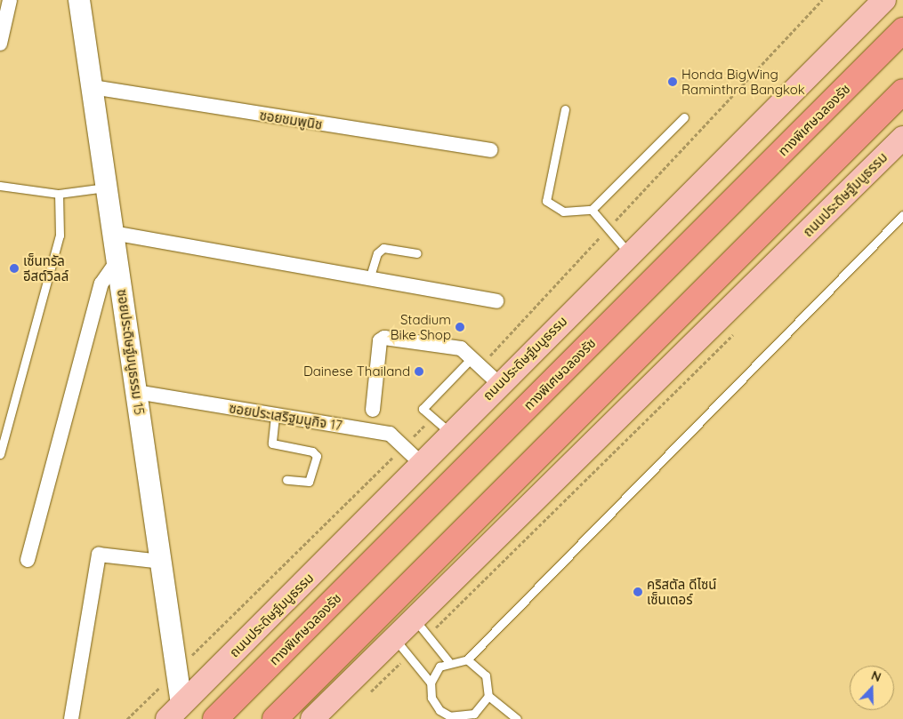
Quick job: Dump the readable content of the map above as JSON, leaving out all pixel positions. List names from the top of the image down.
{
  "streets": {
    "highway": ["ทางพิเศษฉลองรัช"],
    "main road": ["ถนนประดิษฐ์มนูธรรม"],
    "street": ["ซอยชมพูนิช", "ซอยประดิษฐ์มนูธรรม 15", "ซอยประเสริฐมนูกิจ 17"]
  },
  "crossings": [
    ["ซอยชมพูนิช", "ซอยประดิษฐ์มนูธรรม 15"],
    ["ถนนประดิษฐ์มนูธรรม", "ซอยประดิษฐ์มนูธรรม 15"],
    ["ถนนประดิษฐ์มนูธรรม", "ซอยประเสริฐมนูกิจ 17"],
    ["ซอยประดิษฐ์มนูธรรม 15", "ซอยประเสริฐมนูกิจ 17"]
  ],
  "places": [
    "Honda BigWing Raminthra Bangkok",
    "เซ็นทรัล อีสต์วิลล์",
    "Stadium Bike Shop",
    "Dainese Thailand",
    "คริสตัล ดีไซน์ เซ็นเตอร์"
  ],
  "north": "top"
}
